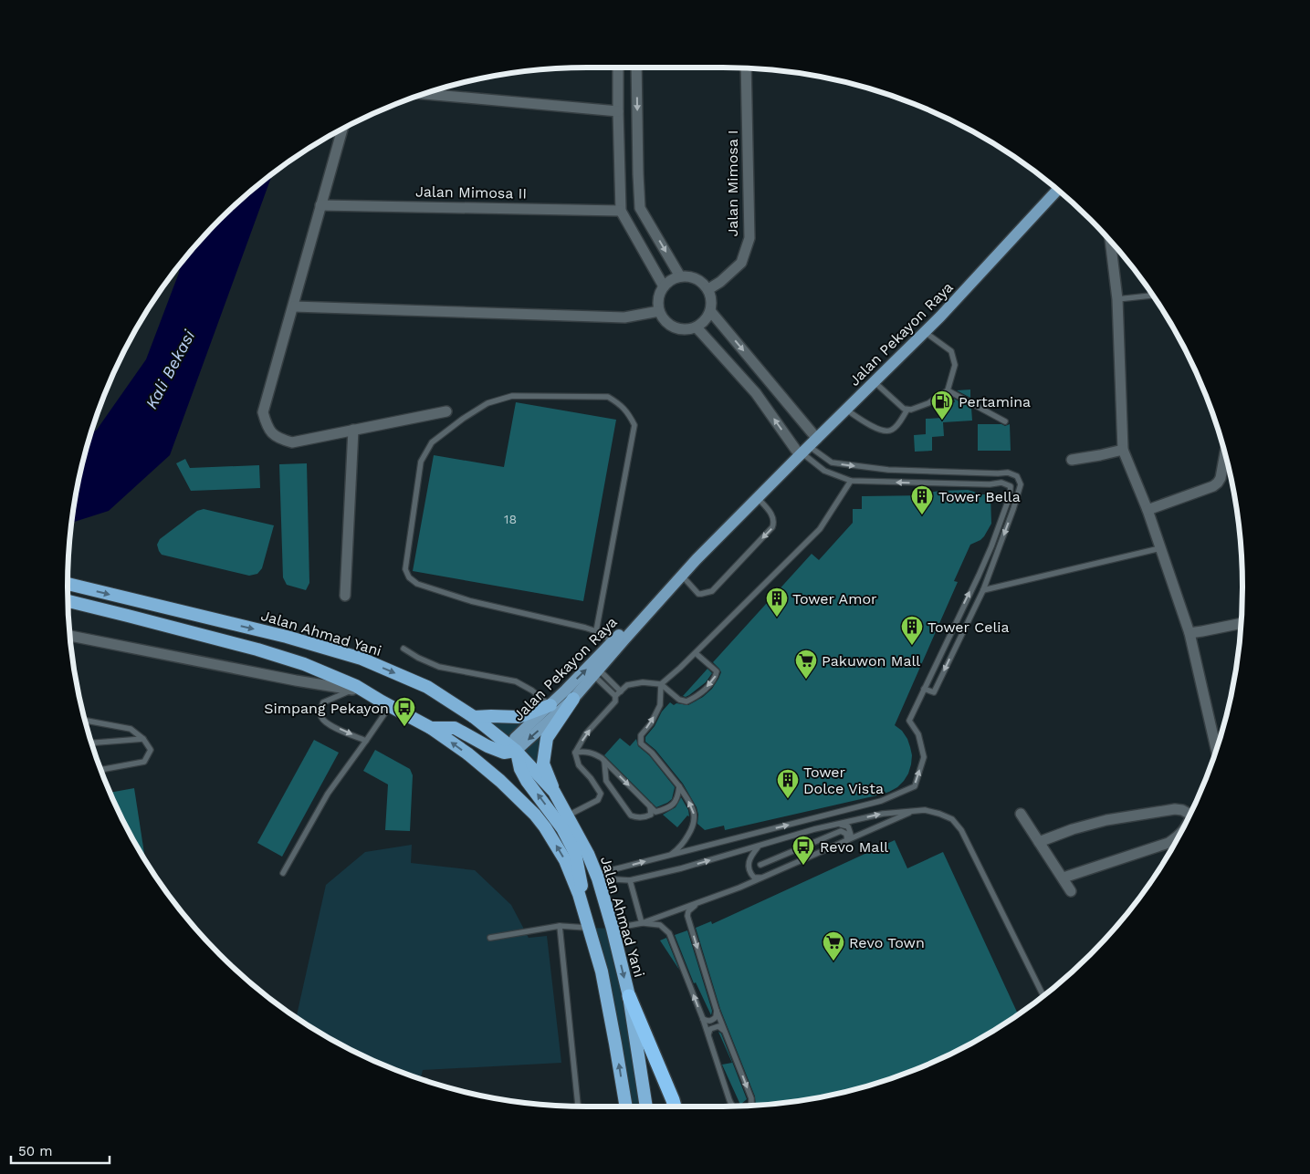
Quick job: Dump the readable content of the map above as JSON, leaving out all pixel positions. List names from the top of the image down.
{
  "streets": {
    "highway": ["Jalan Ahmad Yani"],
    "main road": ["Jalan Pekayon Raya"],
    "street": ["Jalan Mimosa I", "Jalan Mimosa II"]
  },
  "crossings": [
    ["Jalan Pekayon Raya", "Jalan Ahmad Yani"]
  ],
  "water": ["Kali Bekasi"],
  "places": {
    "fuel station": ["Pertamina"],
    "building": [
      "Tower Bella",
      "Tower Amor",
      "Tower Celia",
      "Tower Dolce Vista"
    ],
    "supermarket": ["Pakuwon Mall", "Revo Town"],
    "bus stop": ["Simpang Pekayon", "Revo Mall"]
  },
  "house_numbers": ["18"],
  "scale_bar": "50 m"
}
